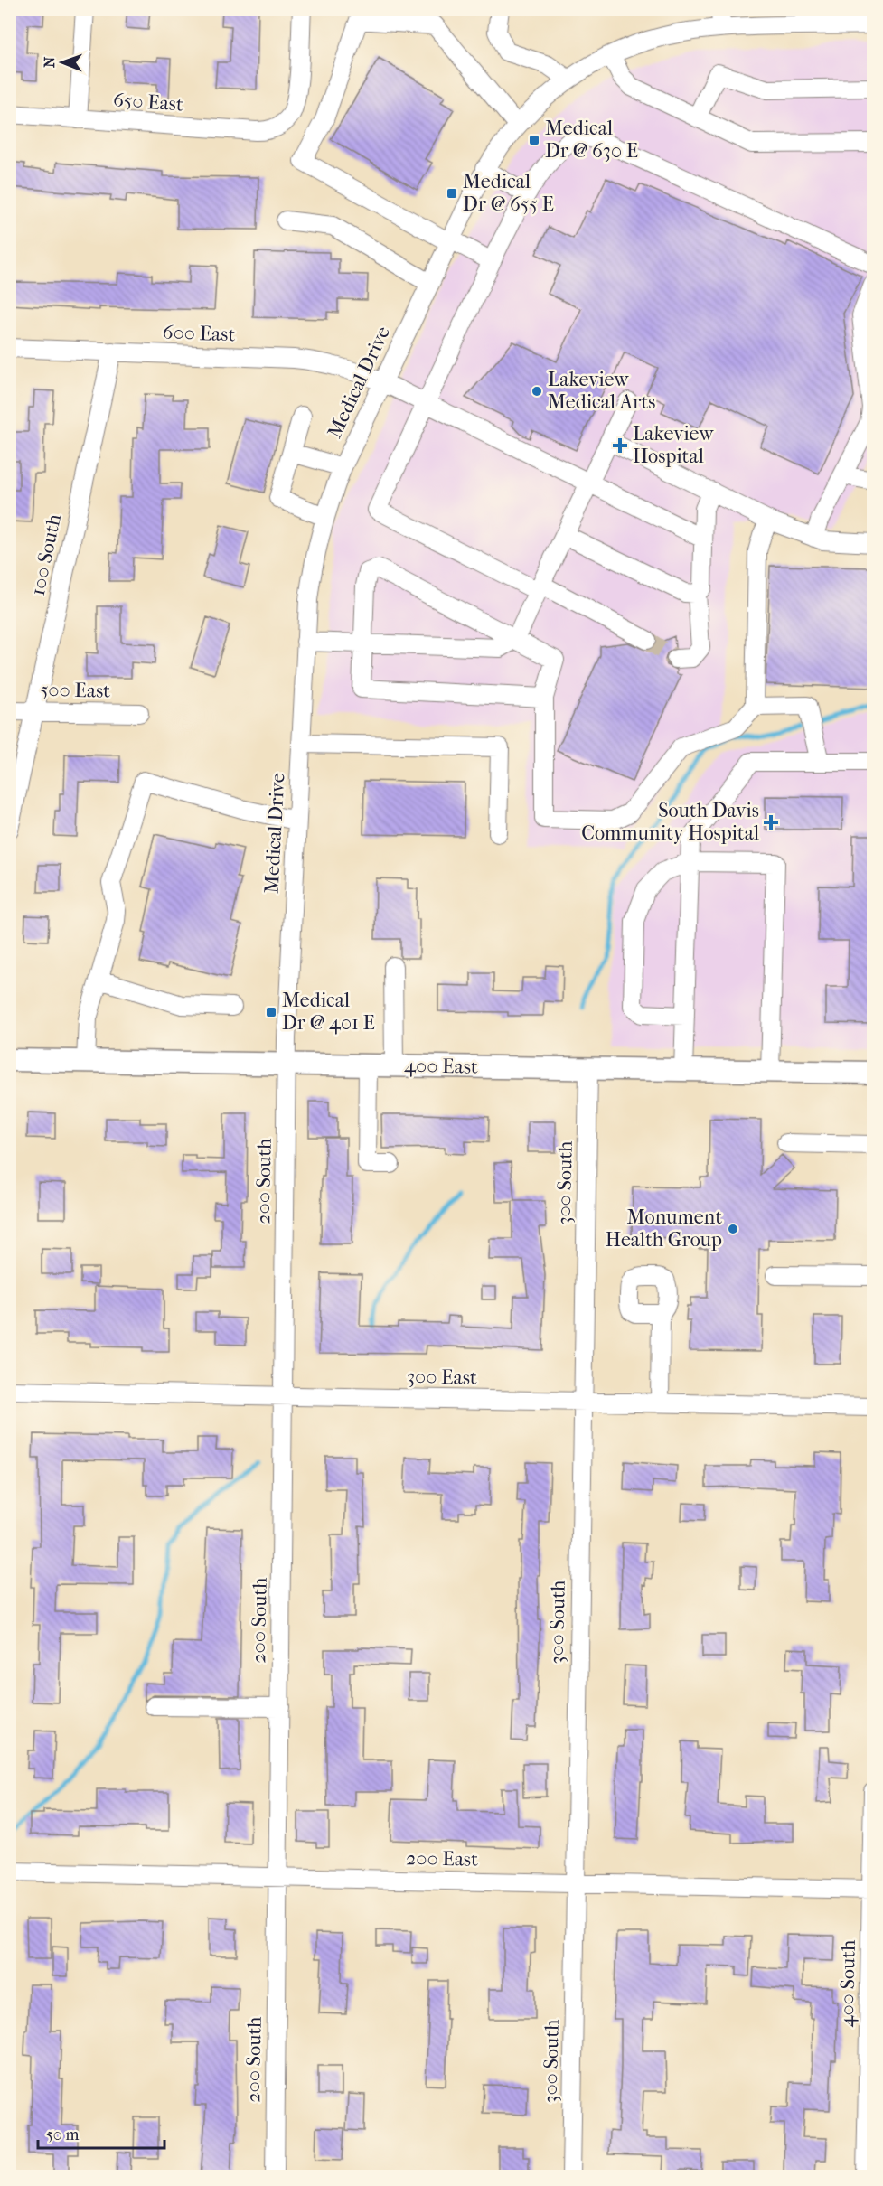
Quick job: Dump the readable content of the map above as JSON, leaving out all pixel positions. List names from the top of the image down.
{
  "streets": {
    "main road": ["400 East"],
    "street": [
      "650 East",
      "600 East",
      "Medical Drive",
      "100 South",
      "500 East",
      "200 South",
      "300 South",
      "300 East",
      "200 East",
      "400 South"
    ]
  },
  "crossings": [
    ["600 East", "Medical Drive"],
    ["600 East", "100 South"],
    ["Medical Drive", "400 East"],
    ["Medical Drive", "200 South"],
    ["100 South", "500 East"],
    ["400 East", "200 South"],
    ["400 East", "300 South"],
    ["200 South", "300 East"],
    ["200 South", "200 East"],
    ["300 South", "300 East"],
    ["300 South", "200 East"],
    ["200 East", "400 South"]
  ],
  "places": {
    "transit": ["Medical Dr @ 630 E", "Medical Dr @ 655 E", "Medical Dr @ 401 E"],
    "other": ["Lakeview Medical Arts", "Monument Health Group"],
    "health": ["Lakeview Hospital", "South Davis Community Hospital"]
  },
  "scale_bar": "50 m",
  "north": "left"
}
